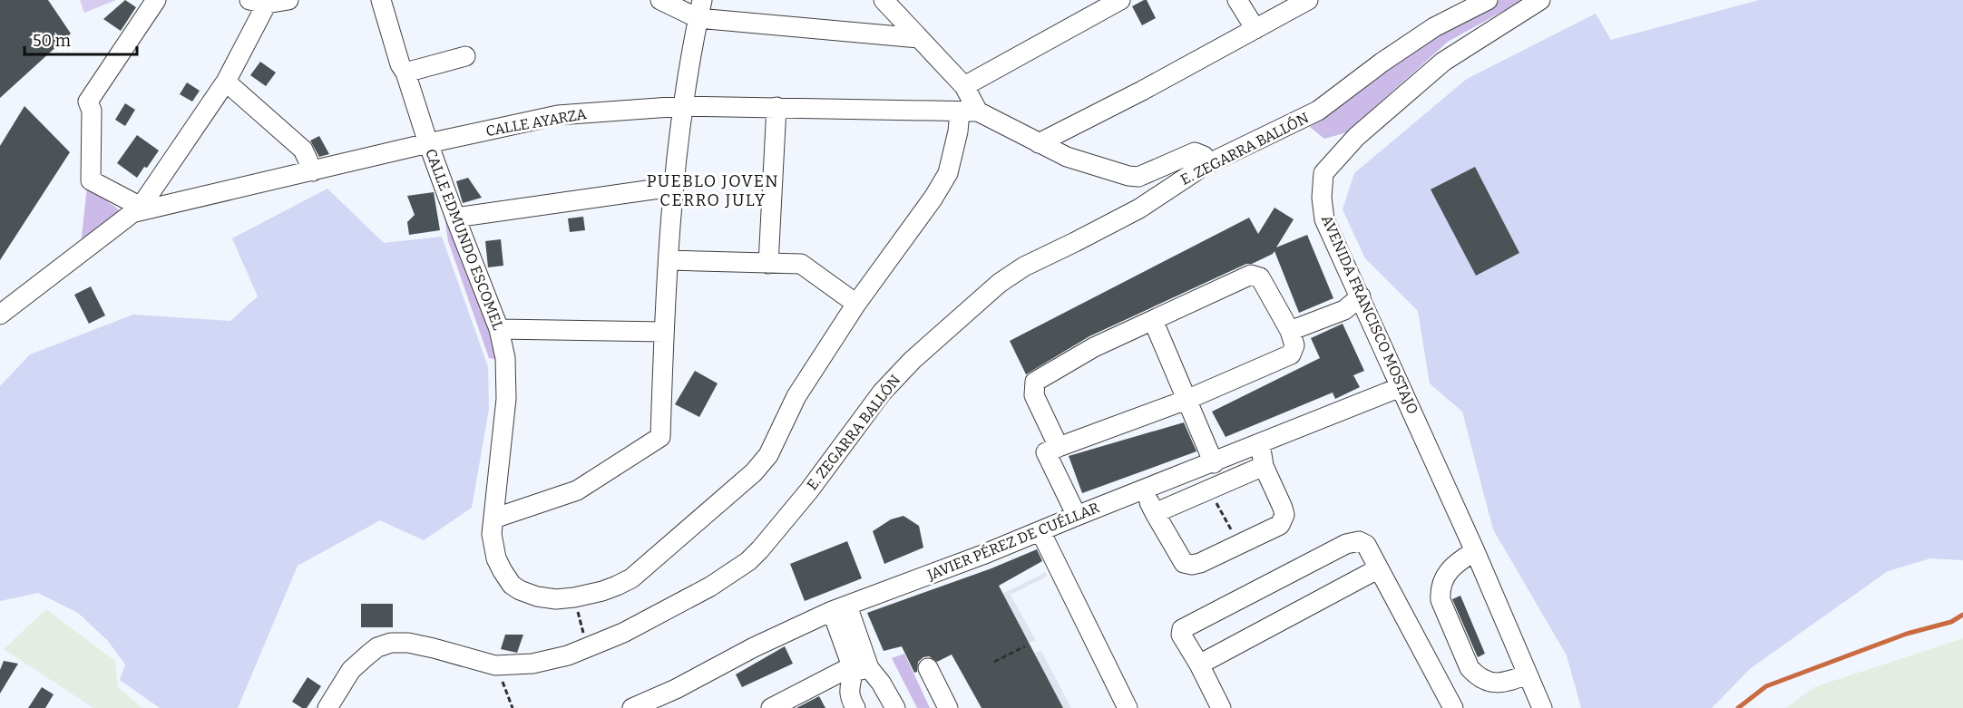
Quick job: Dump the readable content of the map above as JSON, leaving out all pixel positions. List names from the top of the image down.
{
  "streets": {
    "street": [
      "CALLE AYARZA",
      "E. ZEGARRA BALLÓN",
      "CALLE EDMUNDO ESCOMEL",
      "AVENIDA FRANCISCO MOSTAJO",
      "JAVIER PÉREZ DE CUÉLLAR"
    ]
  },
  "crossings": [
    ["CALLE AYARZA", "CALLE EDMUNDO ESCOMEL"],
    ["AVENIDA FRANCISCO MOSTAJO", "JAVIER PÉREZ DE CUÉLLAR"]
  ],
  "districts": ["PUEBLO JOVEN CERRO JULY"],
  "scale_bar": "50 m"
}
